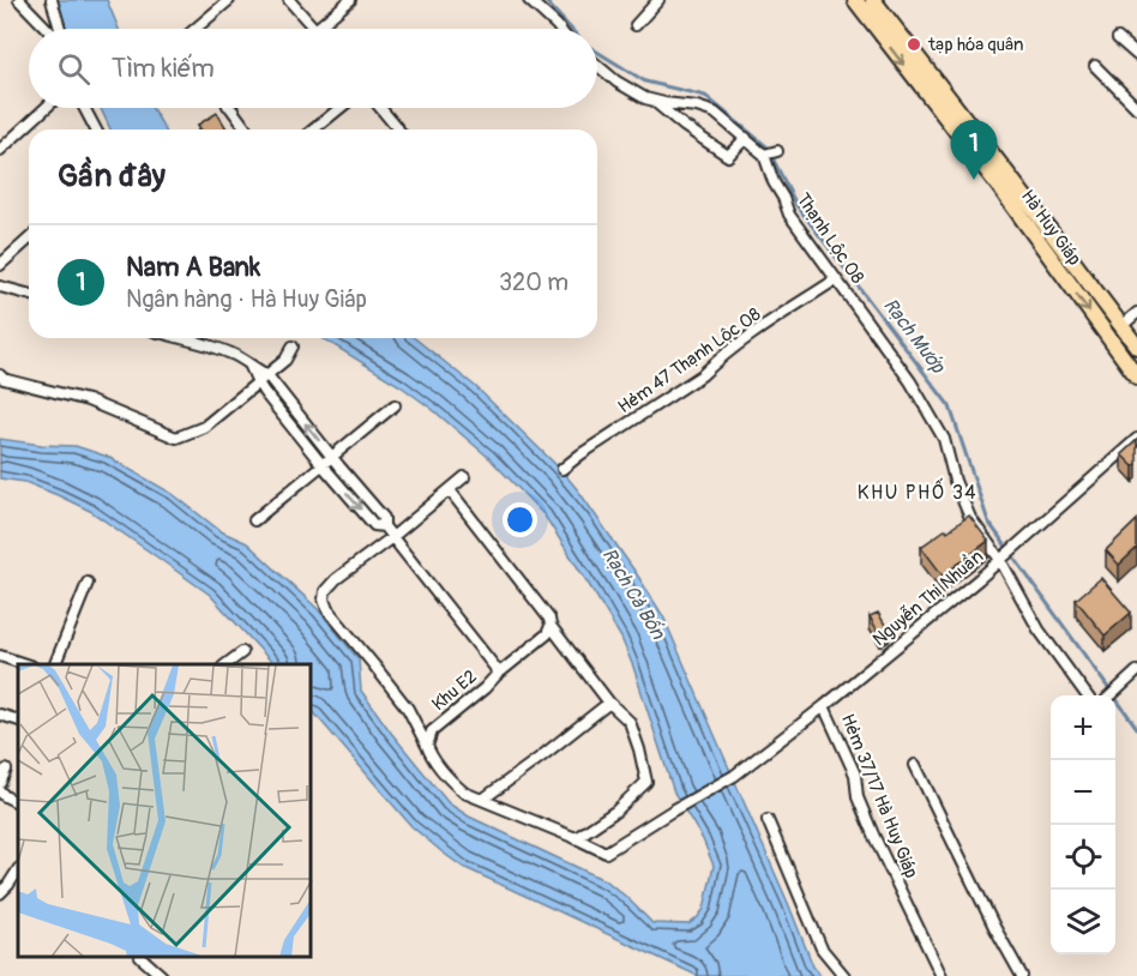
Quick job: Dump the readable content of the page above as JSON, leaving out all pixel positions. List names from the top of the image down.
{
  "streets": {
    "main road": ["Hà Huy Giáp"],
    "street": [
      "Thạnh Lộc 08",
      "Hẻm 47 Thạnh Lộc 08",
      "Nguyễn Thị Nhuần",
      "Khu E2",
      "Hẻm 37/17 Hà Huy Giáp"
    ]
  },
  "crossings": [
    ["Thạnh Lộc 08", "Hẻm 47 Thạnh Lộc 08"],
    ["Thạnh Lộc 08", "Nguyễn Thị Nhuần"],
    ["Nguyễn Thị Nhuần", "Hẻm 37/17 Hà Huy Giáp"]
  ],
  "districts": ["KHU PHỐ 34"],
  "water": ["Rạch Mướp", "Rạch Cả Bốn"],
  "places": ["tạp hóa quân"],
  "page": {
    "search": "Tìm kiếm",
    "pins": "1",
    "heading": "Gần đây",
    "list": [
      {
        "mark": "1",
        "name": "Nam A Bank",
        "note": "Ngân hàng · Hà Huy Giáp",
        "value": "320 m"
      }
    ],
    "map_buttons": ["+", "−"]
  }
}
